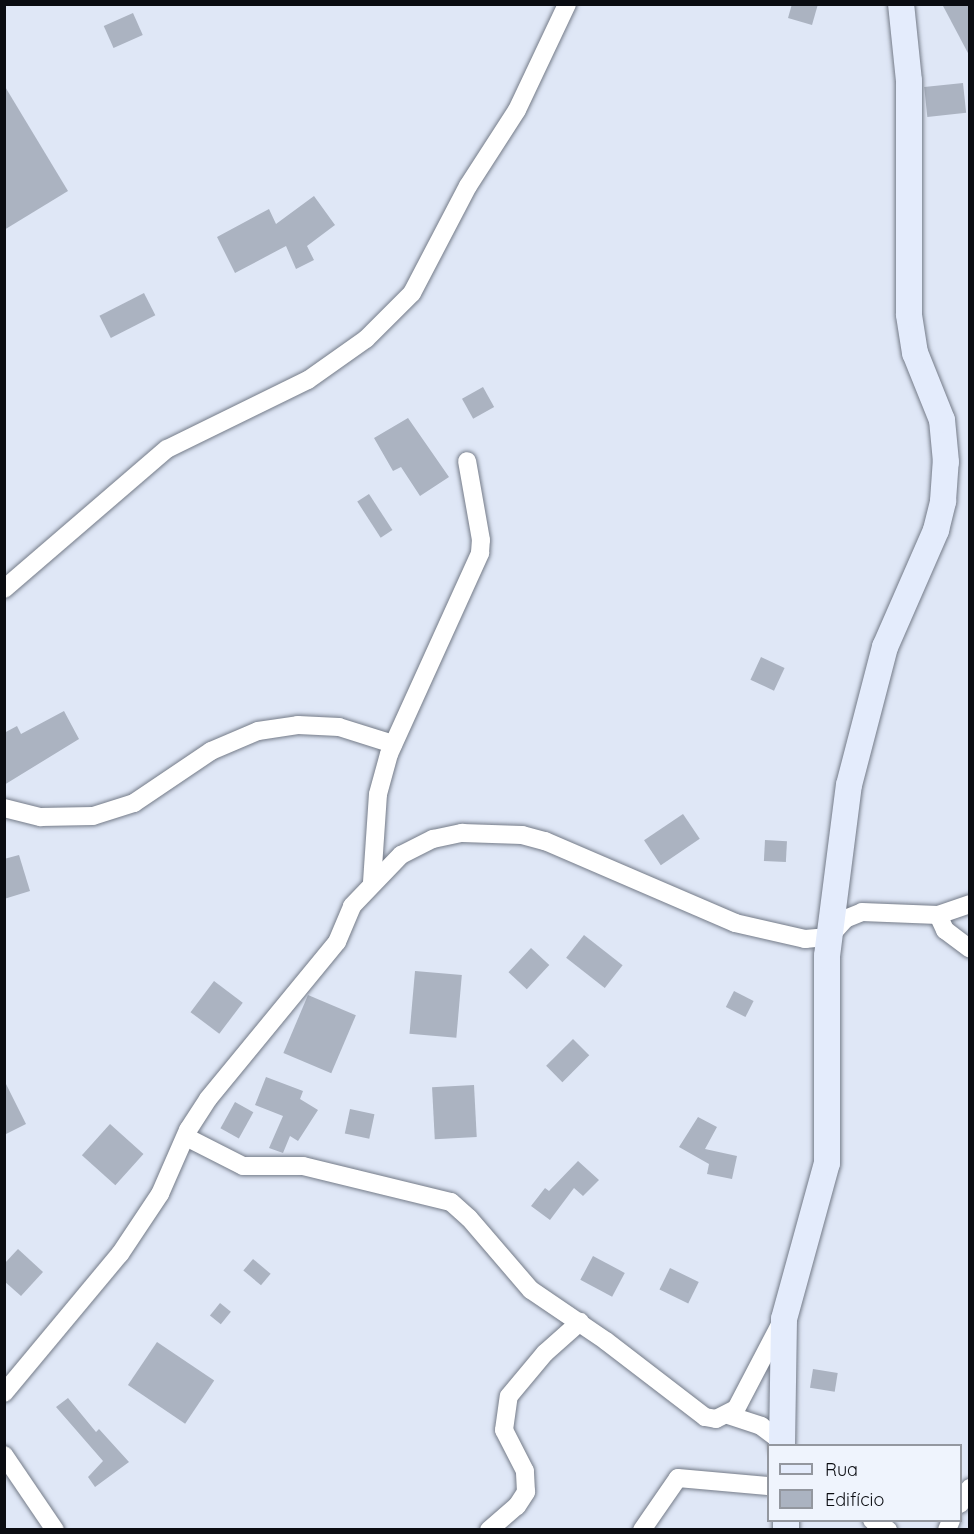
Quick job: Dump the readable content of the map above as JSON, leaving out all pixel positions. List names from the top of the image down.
{
  "legend": ["Rua", "Edifício"]
}
